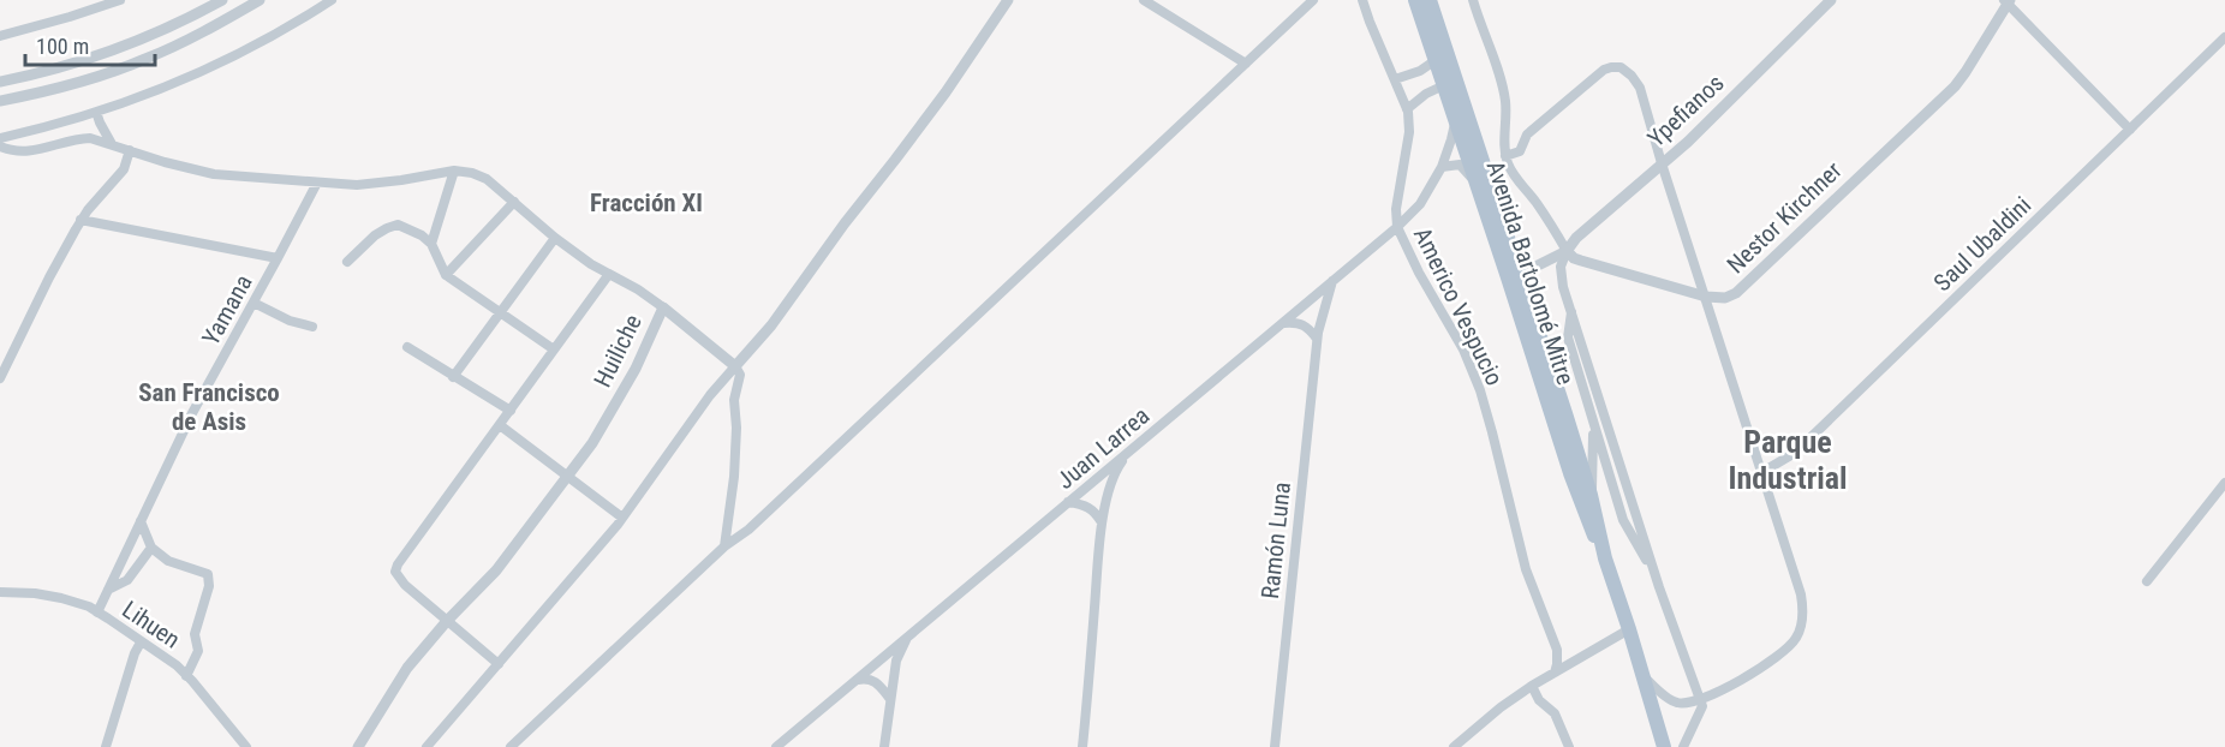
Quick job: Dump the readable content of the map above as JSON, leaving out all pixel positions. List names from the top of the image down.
{
  "streets": {
    "main road": ["Avenida Bartolomé Mitre"],
    "street": [
      "Ypefianos",
      "Nestor Kirchner",
      "Saul Ubaldini",
      "Americo Vespucio",
      "Yamana",
      "Huiliche",
      "Juan Larrea",
      "Ramón Luna",
      "Lihuen"
    ]
  },
  "crossings": [
    ["Ypefianos", "Nestor Kirchner"],
    ["Avenida Bartolomé Mitre", "Juan Larrea"],
    ["Americo Vespucio", "Juan Larrea"],
    ["Yamana", "Lihuen"],
    ["Juan Larrea", "Ramón Luna"]
  ],
  "districts": ["Fracción XI", "San Francisco de Asis", "Parque Industrial"],
  "scale_bar": "100 m"
}
